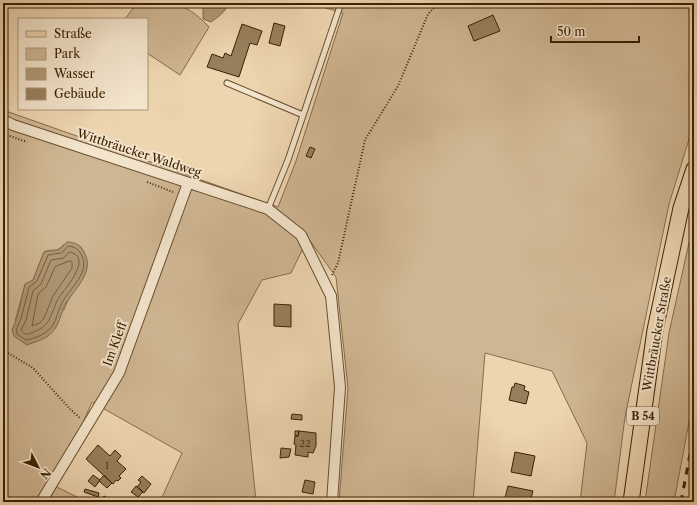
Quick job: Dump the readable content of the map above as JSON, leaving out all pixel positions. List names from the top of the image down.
{
  "streets": {
    "main road": ["Wittbräucker Straße", "B 54"],
    "street": ["Wittbräucker Waldweg", "Im Kleff"]
  },
  "crossings": [
    ["Wittbräucker Waldweg", "Im Kleff"]
  ],
  "house_numbers": ["22", "1"],
  "legend": [
    "Straße",
    "Park",
    "Wasser",
    "Gebäude"
  ],
  "scale_bar": "50 m",
  "north": "bottom right"
}
